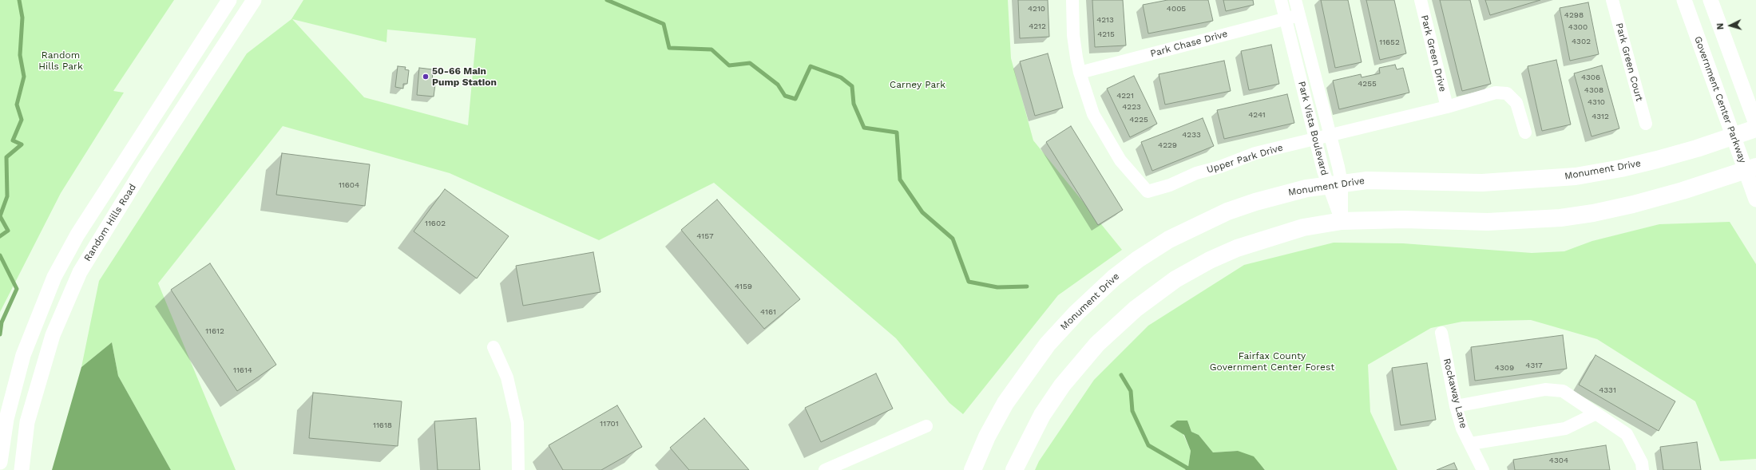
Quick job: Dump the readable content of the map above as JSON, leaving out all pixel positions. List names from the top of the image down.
{
  "streets": {
    "main road": ["Monument Drive"],
    "street": [
      "Park Chase Drive",
      "Park Green Drive",
      "Park Green Court",
      "Government Center Parkway",
      "Park Vista Boulevard",
      "Upper Park Drive",
      "Random Hills Road",
      "Rockaway Lane"
    ]
  },
  "crossings": [
    ["Park Chase Drive", "Park Vista Boulevard"],
    ["Park Chase Drive", "Upper Park Drive"],
    ["Park Green Drive", "Upper Park Drive"],
    ["Government Center Parkway", "Monument Drive"],
    ["Park Vista Boulevard", "Upper Park Drive"],
    ["Park Vista Boulevard", "Monument Drive"]
  ],
  "parks": ["Random Hills Park", "Carney Park", "Fairfax County Government Center Forest"],
  "places": ["50-66 Main Pump Station"],
  "house_numbers": [
    "4210",
    "4005",
    "4298",
    "4213",
    "4212",
    "4300",
    "4215",
    "4302",
    "11652",
    "4306",
    "4255",
    "4308",
    "4221",
    "4310",
    "4223",
    "4241",
    "4312",
    "4225",
    "4233",
    "4229",
    "11604",
    "11602",
    "4157",
    "4159",
    "4161",
    "11612",
    "4317",
    "4309",
    "11614",
    "4331",
    "11701",
    "11618",
    "4304"
  ],
  "north": "left"
}
